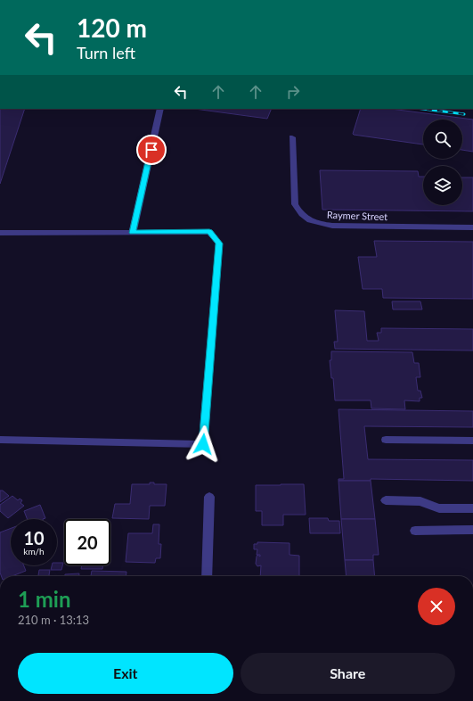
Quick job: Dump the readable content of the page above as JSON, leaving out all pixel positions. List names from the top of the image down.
{
  "streets": {
    "street": ["Raymer Street"]
  },
  "page": {
    "turn": ["120 m", "Turn left"],
    "speed": "10 km/h",
    "limit": "20",
    "heading": ["1 min", "210 m · 13:13"],
    "buttons": ["Exit", "Share"]
  }
}
